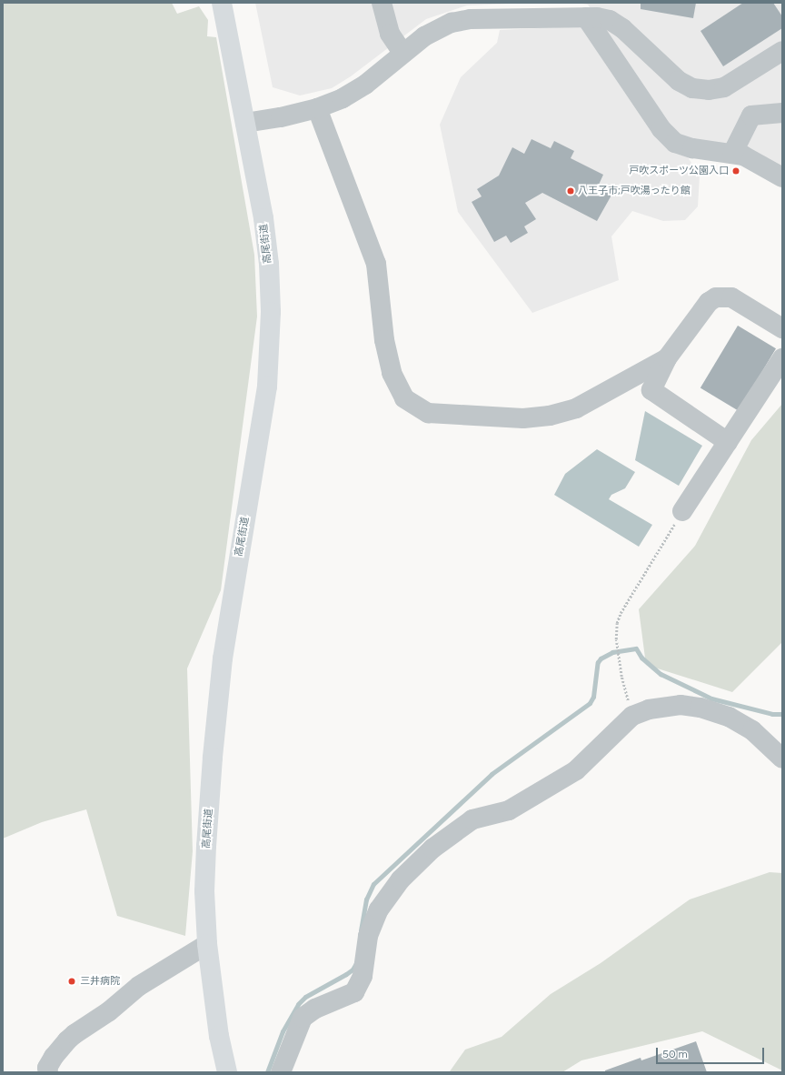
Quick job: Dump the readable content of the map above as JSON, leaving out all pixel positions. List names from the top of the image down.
{
  "streets": {
    "main road": ["高尾街道"]
  },
  "places": ["戸吹スポーツ公園入口", "八王子市;戸吹湯ったり館", "三井病院"],
  "scale_bar": "50 m"
}
